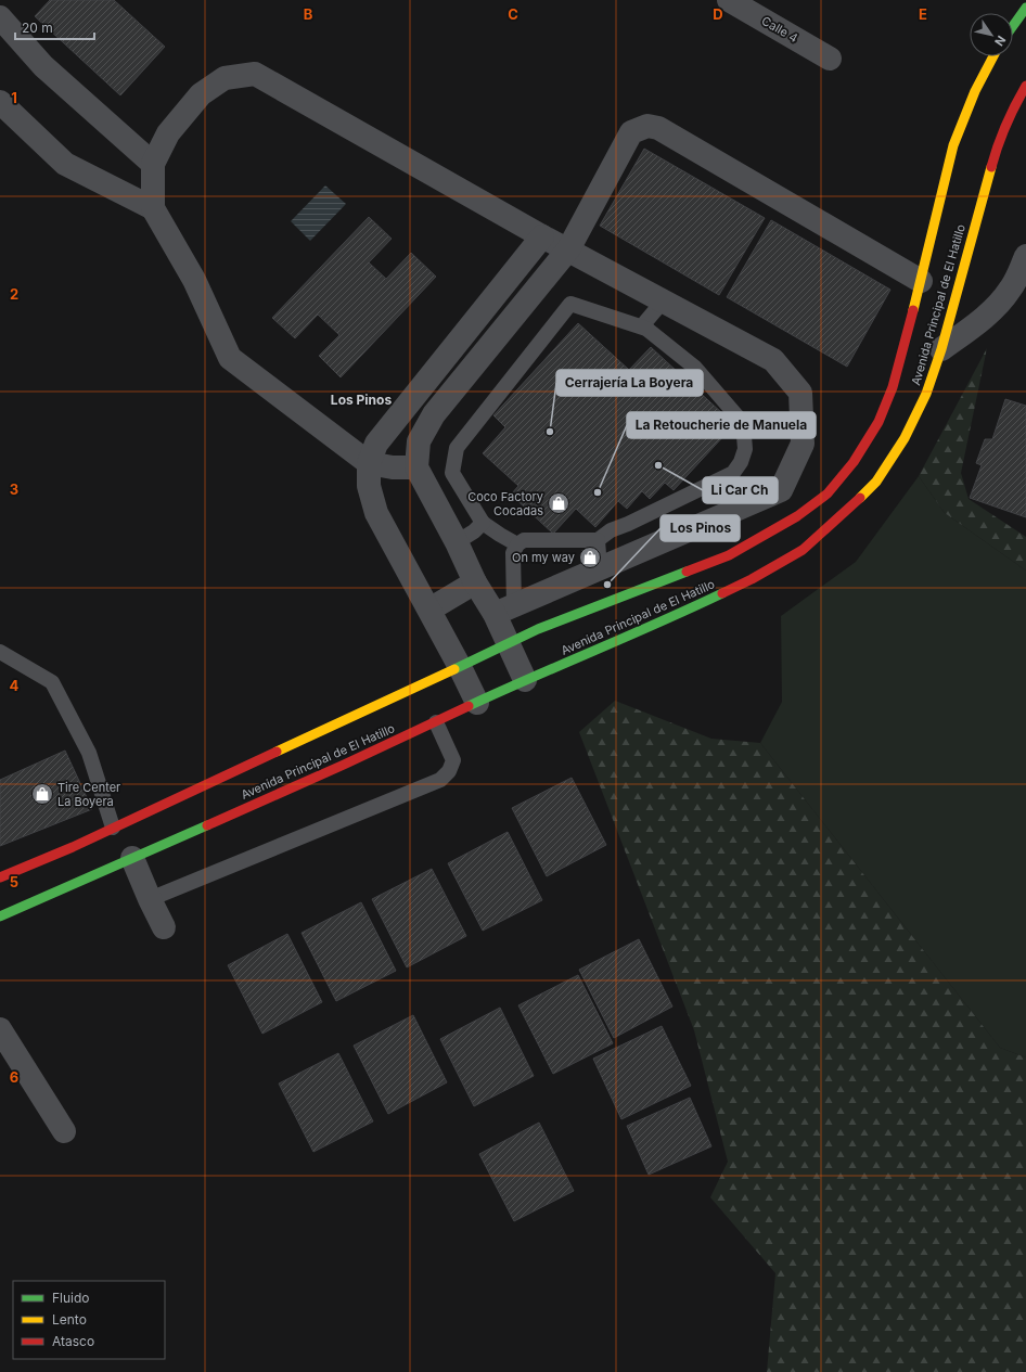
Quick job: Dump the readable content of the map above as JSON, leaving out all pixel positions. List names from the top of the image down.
{
  "streets": {
    "main road": ["Avenida Principal de El Hatillo"],
    "street": ["Calle 4"]
  },
  "districts": ["Los Pinos"],
  "places": {
    "other": [
      "Cerrajería La Boyera",
      "Li Car Ch",
      "La Retoucherie de Manuela",
      "Los Pinos"
    ],
    "shop": ["Coco Factory Cocadas", "On my way", "Tire Center La Boyera"]
  },
  "legend": ["Fluido", "Lento", "Atasco"],
  "scale_bar": "20 m",
  "north": "bottom right",
  "grid": {
    "columns": [
      "B",
      "C",
      "D",
      "E"
    ],
    "rows": [
      "1",
      "2",
      "3",
      "4",
      "5",
      "6"
    ]
  }
}
